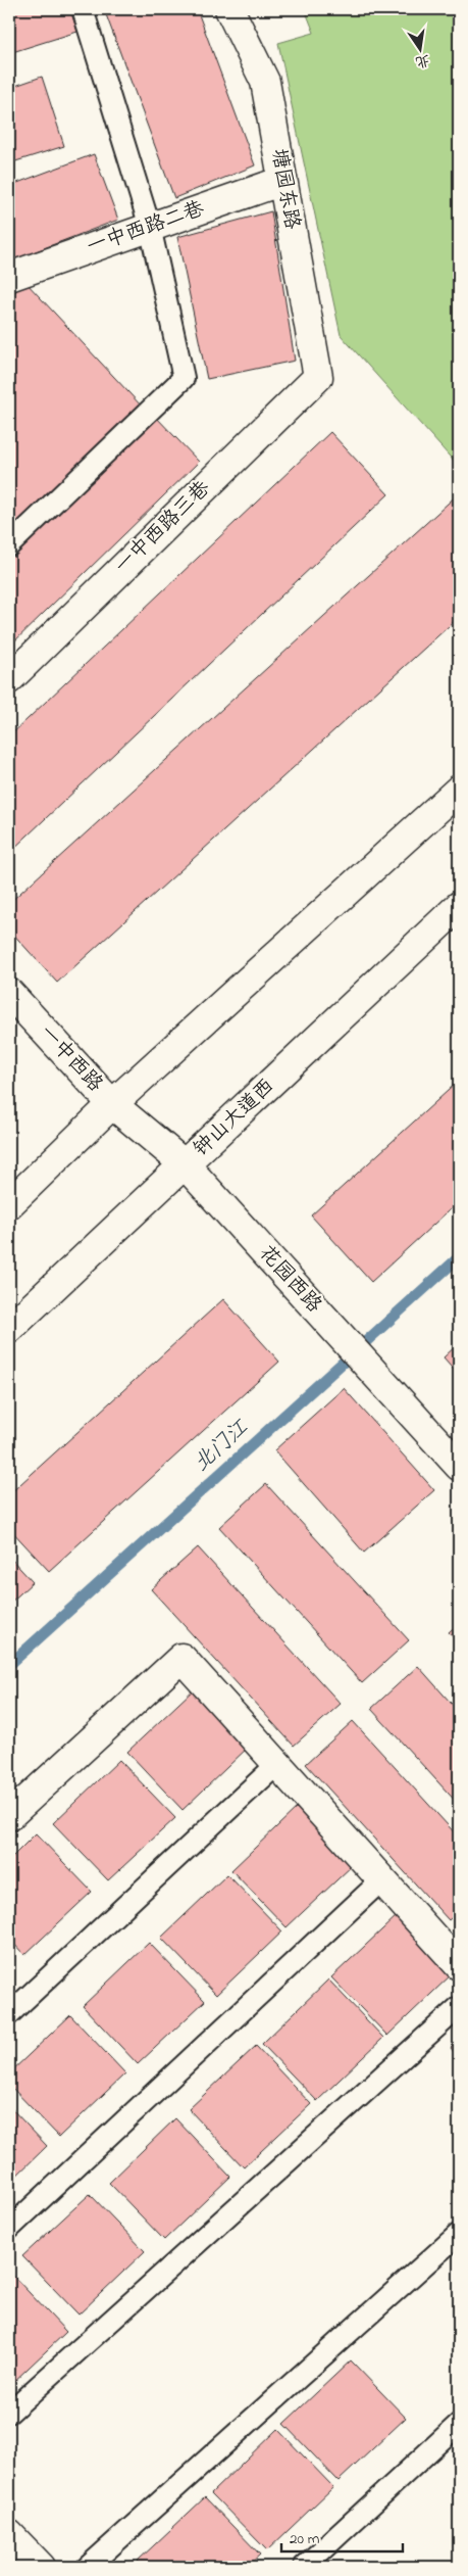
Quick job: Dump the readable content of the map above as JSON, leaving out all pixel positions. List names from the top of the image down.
{
  "streets": {
    "main road": [
      "塘园东路",
      "一中西路二巷",
      "一中西路三巷",
      "一中西路",
      "钟山大道西",
      "花园西路"
    ]
  },
  "crossings": [
    ["塘园东路", "一中西路二巷"],
    ["塘园东路", "一中西路三巷"],
    ["一中西路", "花园西路"],
    ["钟山大道西", "花园西路"]
  ],
  "water": ["北门江"],
  "scale_bar": "20 m",
  "north": "bottom"
}
